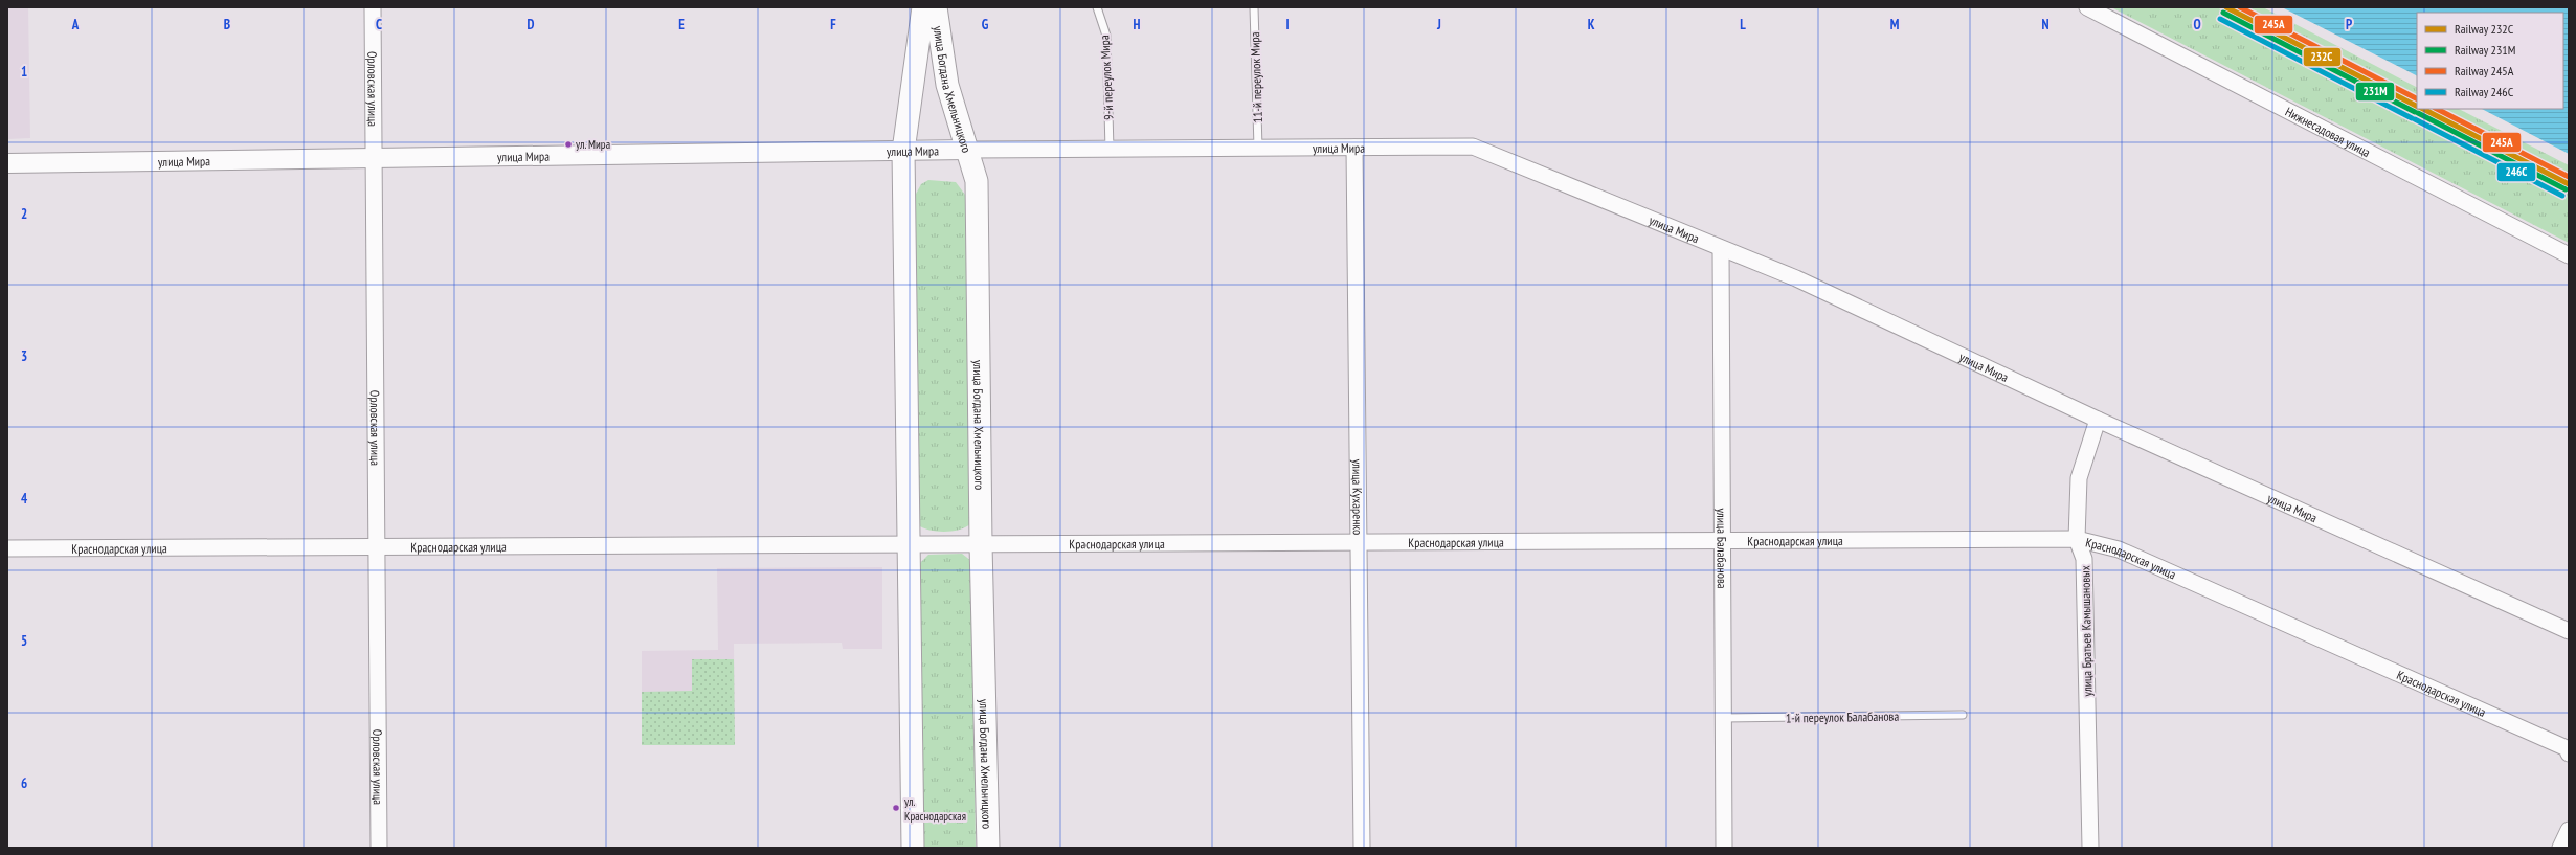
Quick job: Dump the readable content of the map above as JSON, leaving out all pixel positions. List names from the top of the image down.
{
  "streets": {
    "main road": ["улица Богдана Хмельницкого"],
    "street": [
      "Орловская улица",
      "Нижнесадовая улица",
      "улица Мира",
      "улица Кухаренко",
      "Краснодарская улица",
      "улица Балабанова",
      "улица Братьев Камышановых"
    ],
    "lane": ["9-й переулок Мира", "11-й переулок Мира", "1-й переулок Балабанова"]
  },
  "crossings": [
    ["9-й переулок Мира", "улица Мира"],
    ["11-й переулок Мира", "улица Мира"],
    ["Орловская улица", "улица Мира"],
    ["Орловская улица", "Краснодарская улица"],
    ["улица Богдана Хмельницкого", "улица Мира"],
    ["улица Богдана Хмельницкого", "Краснодарская улица"],
    ["улица Мира", "улица Кухаренко"],
    ["улица Мира", "улица Балабанова"],
    ["улица Мира", "улица Братьев Камышановых"],
    ["улица Кухаренко", "Краснодарская улица"],
    ["Краснодарская улица", "улица Балабанова"],
    ["Краснодарская улица", "улица Братьев Камышановых"],
    ["улица Балабанова", "1-й переулок Балабанова"]
  ],
  "places": ["ул. Мира", "ул. Краснодарская"],
  "lines": [
    "rail line 232C",
    "rail line 245А",
    "rail line 231М",
    "rail line 246С"
  ],
  "legend": [
    "Railway 232C",
    "Railway 231М",
    "Railway 245А",
    "Railway 246С"
  ],
  "grid": {
    "columns": [
      "A",
      "B",
      "C",
      "D",
      "E",
      "F",
      "G",
      "H",
      "I",
      "J",
      "K",
      "L",
      "M",
      "N",
      "O",
      "P"
    ],
    "rows": [
      "1",
      "2",
      "3",
      "4",
      "5",
      "6"
    ]
  }
}
